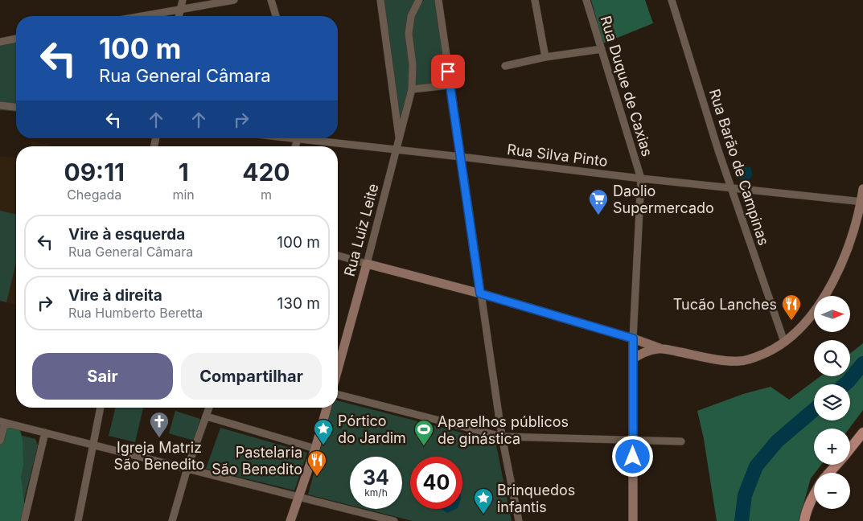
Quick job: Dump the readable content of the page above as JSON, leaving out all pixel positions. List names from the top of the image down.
{
  "streets": {
    "street": [
      "Rua Duque de Caxias",
      "Rua Silva Pinto",
      "Rua Barão de Campinas",
      "Rua Luiz Leite"
    ]
  },
  "crossings": [
    ["Rua Duque de Caxias", "Rua Silva Pinto"],
    ["Rua Silva Pinto", "Rua Barão de Campinas"],
    ["Rua Silva Pinto", "Rua Luiz Leite"]
  ],
  "places": {
    "supermarket": ["Daolio Supermercado"],
    "restaurant": ["Tucão Lanches", "Pastelaria São Benedito"],
    "church": ["Igreja Matriz São Benedito"],
    "place": ["Pórtico do Jardim", "Brinquedos infantis"],
    "sports": ["Aparelhos públicos de ginástica"]
  },
  "north": "right",
  "page": {
    "turn": ["100 m", "Rua General Câmara"],
    "eta": [
      "09:11",
      "Chegada",
      "1",
      "min",
      "420",
      "m"
    ],
    "list": [
      {
        "name": "Vire à esquerda",
        "note": "Rua General Câmara",
        "value": "100 m"
      },
      {
        "name": "Vire à direita",
        "note": "Rua Humberto Beretta",
        "value": "130 m"
      }
    ],
    "map_buttons": ["+", "−"],
    "buttons": ["Sair", "Compartilhar"],
    "speed": "34 km/h",
    "limit": "40"
  }
}
